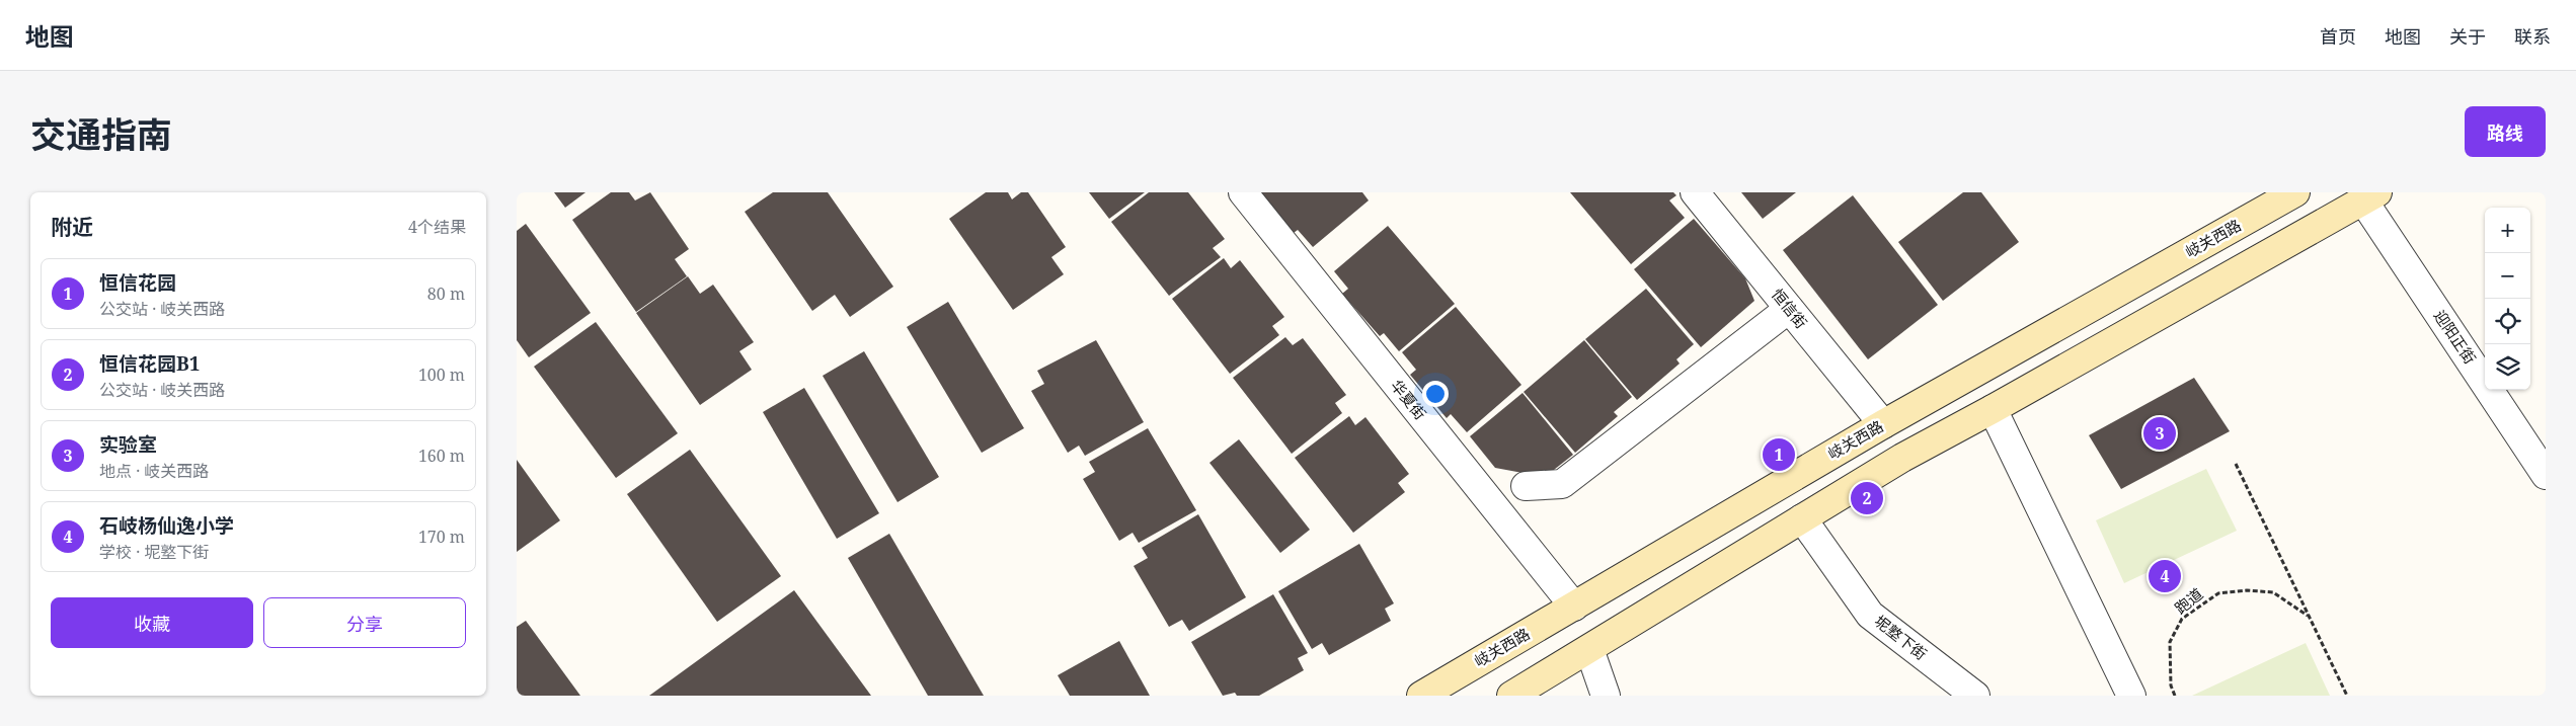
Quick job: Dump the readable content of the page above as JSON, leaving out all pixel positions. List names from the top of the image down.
{
  "streets": {
    "main road": ["岐关西路"],
    "street": [
      "恒信街",
      "迎阳正街",
      "华夏街",
      "坭墪下街"
    ],
    "path": ["跑道"]
  },
  "crossings": [
    ["岐关西路", "恒信街"],
    ["岐关西路", "华夏街"]
  ],
  "page": {
    "header": "地图",
    "nav": [
      "首页",
      "地图",
      "关于",
      "联系"
    ],
    "title": "交通指南",
    "buttons": [
      "路线",
      ["收藏", "分享"]
    ],
    "heading": ["附近", "4个结果"],
    "map_buttons": ["+", "−"],
    "list": [
      {
        "mark": "1",
        "name": "恒信花园",
        "note": "公交站 · 岐关西路",
        "value": "80 m"
      },
      {
        "mark": "2",
        "name": "恒信花园B1",
        "note": "公交站 · 岐关西路",
        "value": "100 m"
      },
      {
        "mark": "3",
        "name": "实验室",
        "note": "地点 · 岐关西路",
        "value": "160 m"
      },
      {
        "mark": "4",
        "name": "石岐杨仙逸小学",
        "note": "学校 · 坭墪下街",
        "value": "170 m"
      }
    ],
    "pins": [
      "3",
      "1",
      "2",
      "4"
    ]
  }
}
